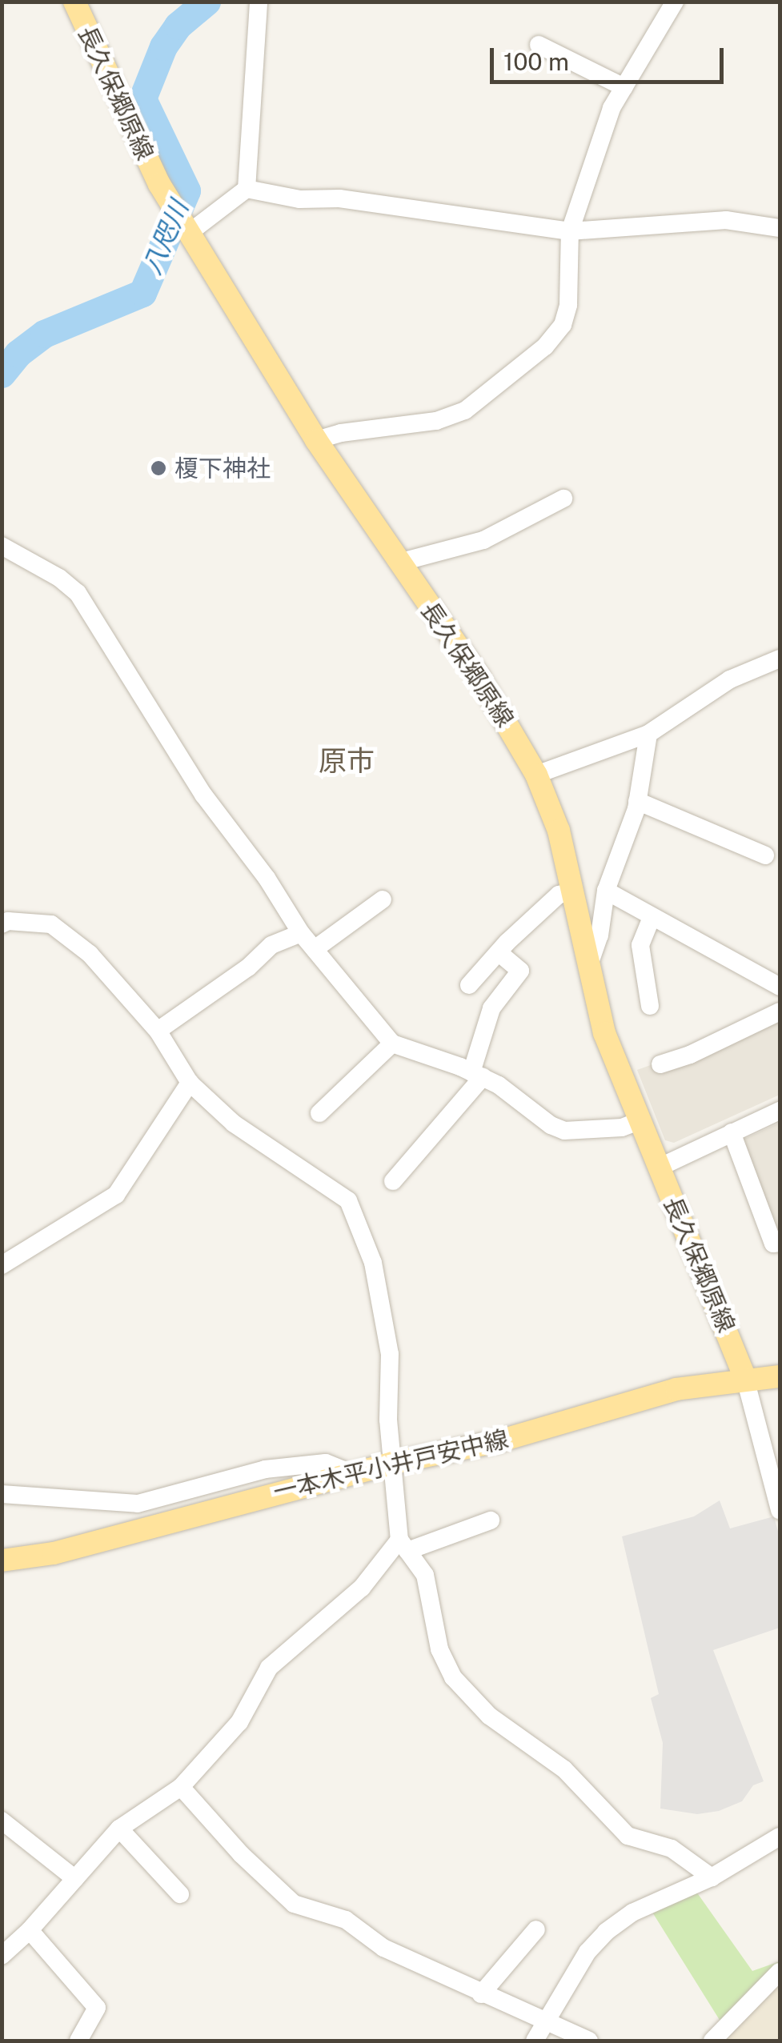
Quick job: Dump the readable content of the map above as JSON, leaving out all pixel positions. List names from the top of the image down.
{
  "streets": {
    "main road": ["長久保郷原線", "一本木平小井戸安中線"]
  },
  "crossings": [
    ["長久保郷原線", "一本木平小井戸安中線"]
  ],
  "districts": ["原市"],
  "water": ["八咫川"],
  "places": ["榎下神社"],
  "scale_bar": "100 m"
}
